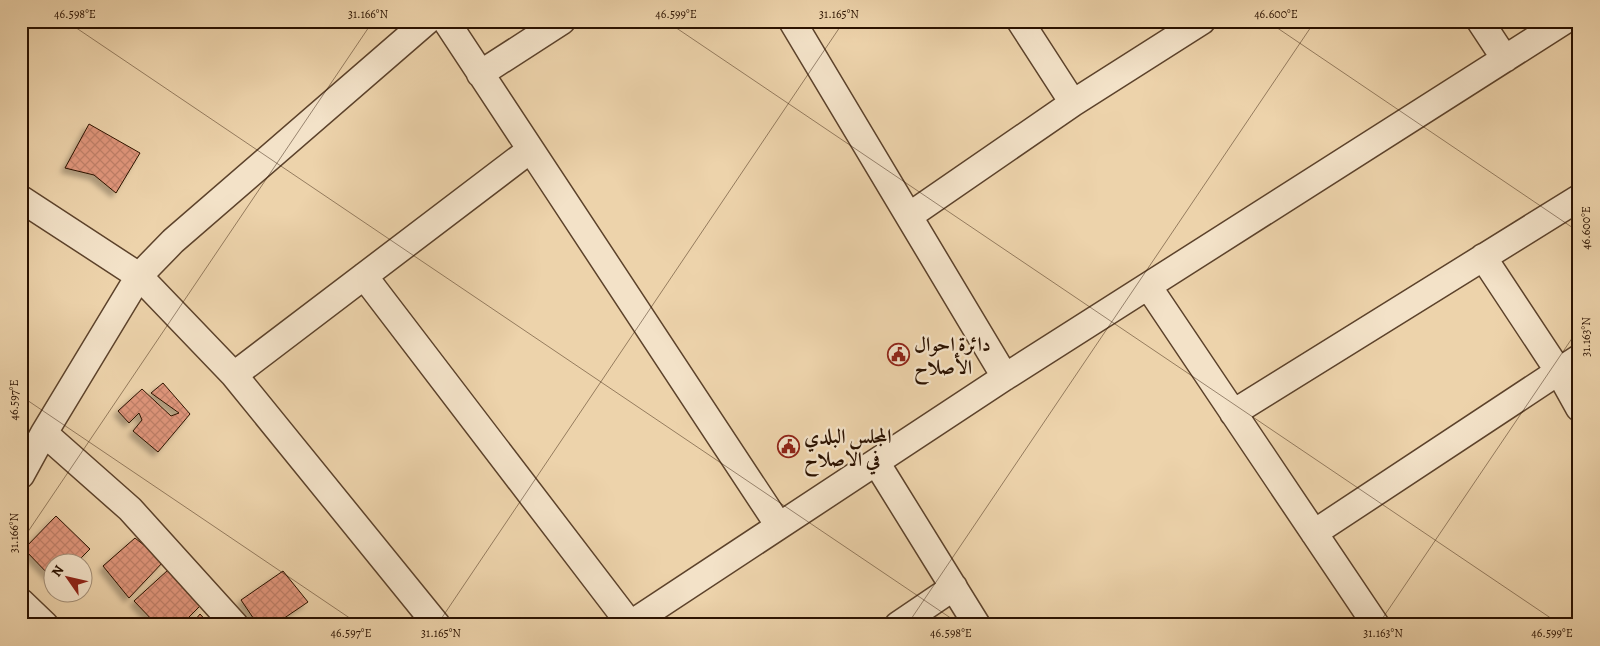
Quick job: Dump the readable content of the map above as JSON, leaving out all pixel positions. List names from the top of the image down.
{
  "places": {
    "public building": ["دائرة احوال الأصلاح", "المجلس البلدي في الاصلاح"]
  },
  "north": "top left",
  "coordinates": [
    "46.598°E",
    "31.166°N",
    "46.599°E",
    "31.165°N",
    "46.600°E",
    "31.163°N",
    "46.597°E"
  ]
}
